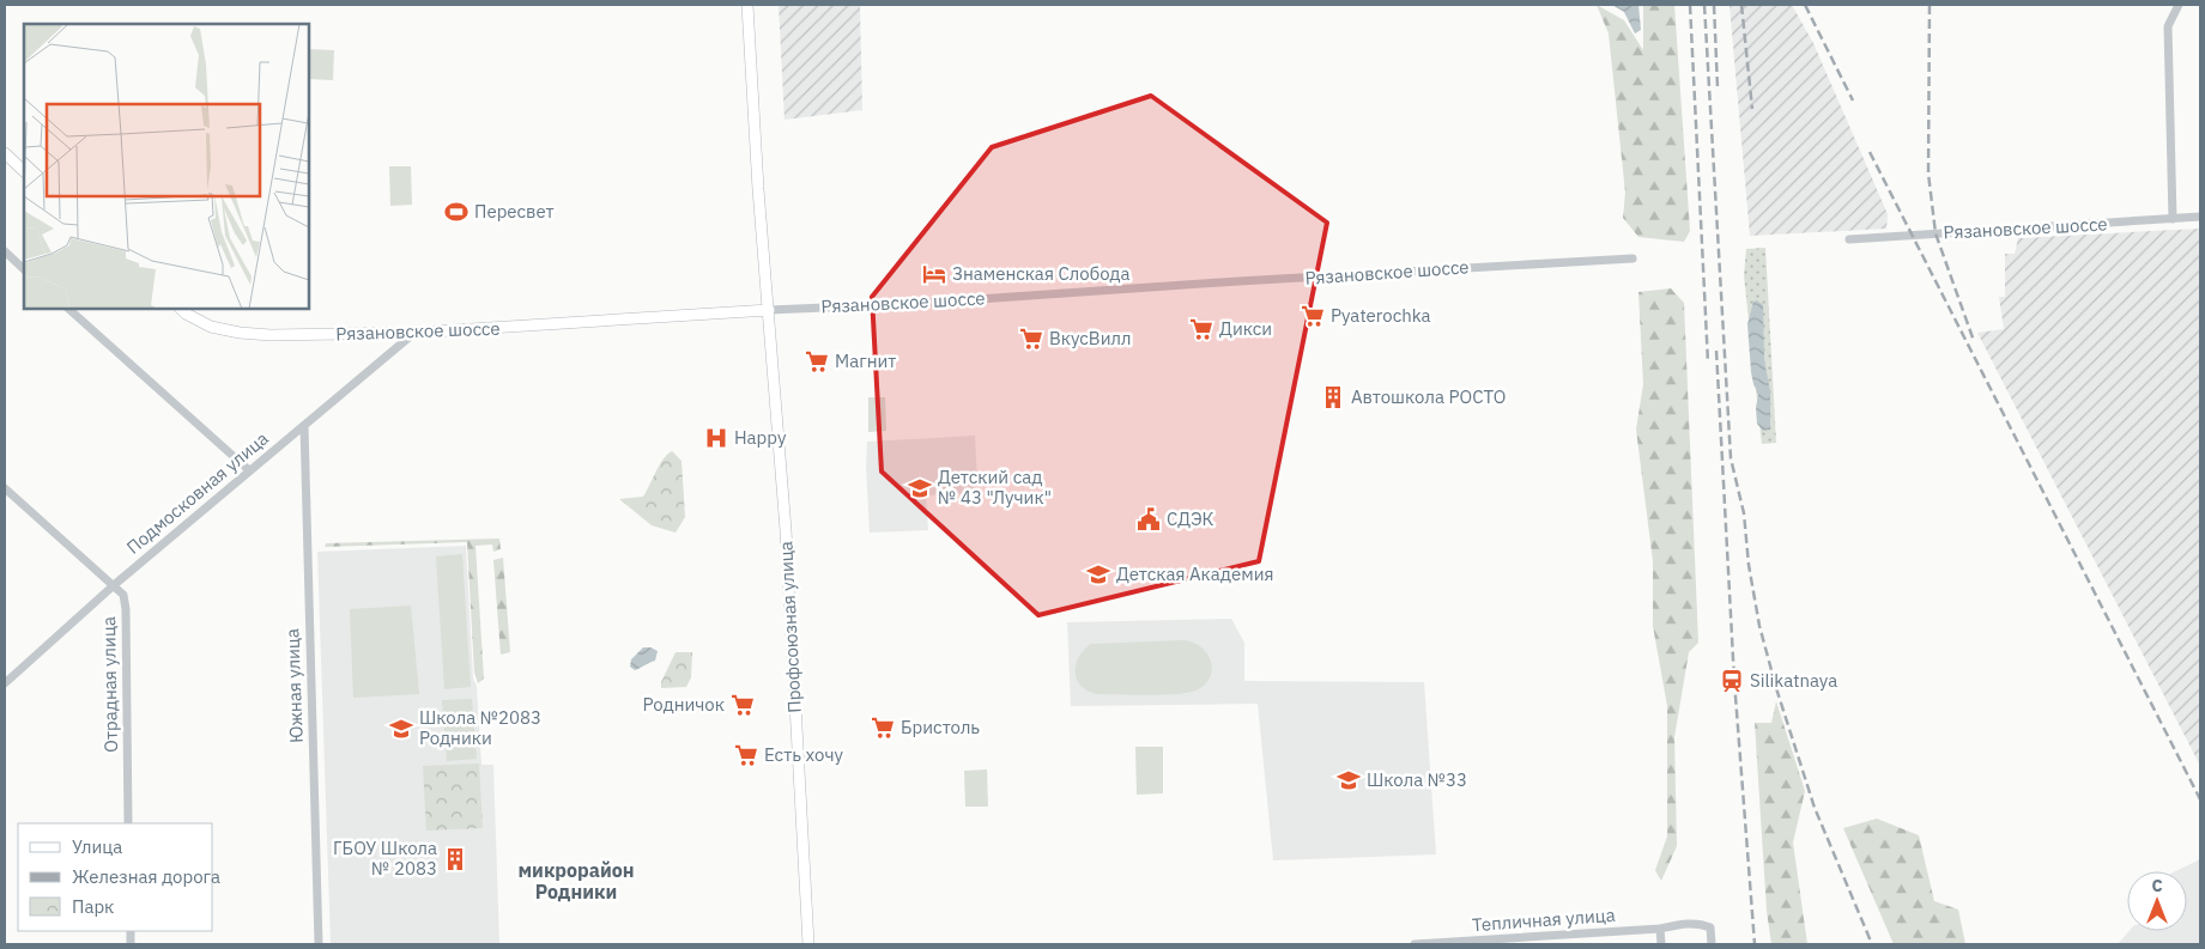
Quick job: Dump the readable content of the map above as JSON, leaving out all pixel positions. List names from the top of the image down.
{
  "streets": {
    "main road": ["Рязановское шоссе", "Профсоюзная улица"],
    "street": [
      "Подмосковная улица",
      "Отрадная улица",
      "Южная улица",
      "Тепличная улица"
    ]
  },
  "crossings": [
    ["Рязановское шоссе", "Подмосковная улица"],
    ["Рязановское шоссе", "Профсоюзная улица"],
    ["Подмосковная улица", "Отрадная улица"],
    ["Подмосковная улица", "Южная улица"]
  ],
  "districts": ["микрорайон Родники"],
  "places": {
    "sports": ["Пересвет"],
    "hotel": ["Знаменская Слобода"],
    "supermarket": [
      "Pyaterochka",
      "Дикси",
      "ВкусВилл",
      "Магнит",
      "Родничок",
      "Бристоль",
      "Есть хочу"
    ],
    "building": ["Автошкола РОСТО", "ГБОУ Школа № 2083"],
    "hospital": ["Happy"],
    "school or university": [
      "Детский сад № 43 \"Лучик\"",
      "Детская Академия",
      "Школа №2083 Родники",
      "Школа №33"
    ],
    "public building": ["СДЭК"],
    "station": ["Silikatnaya"]
  },
  "legend": ["Улица", "Железная дорога", "Парк"],
  "north": "top"
}
